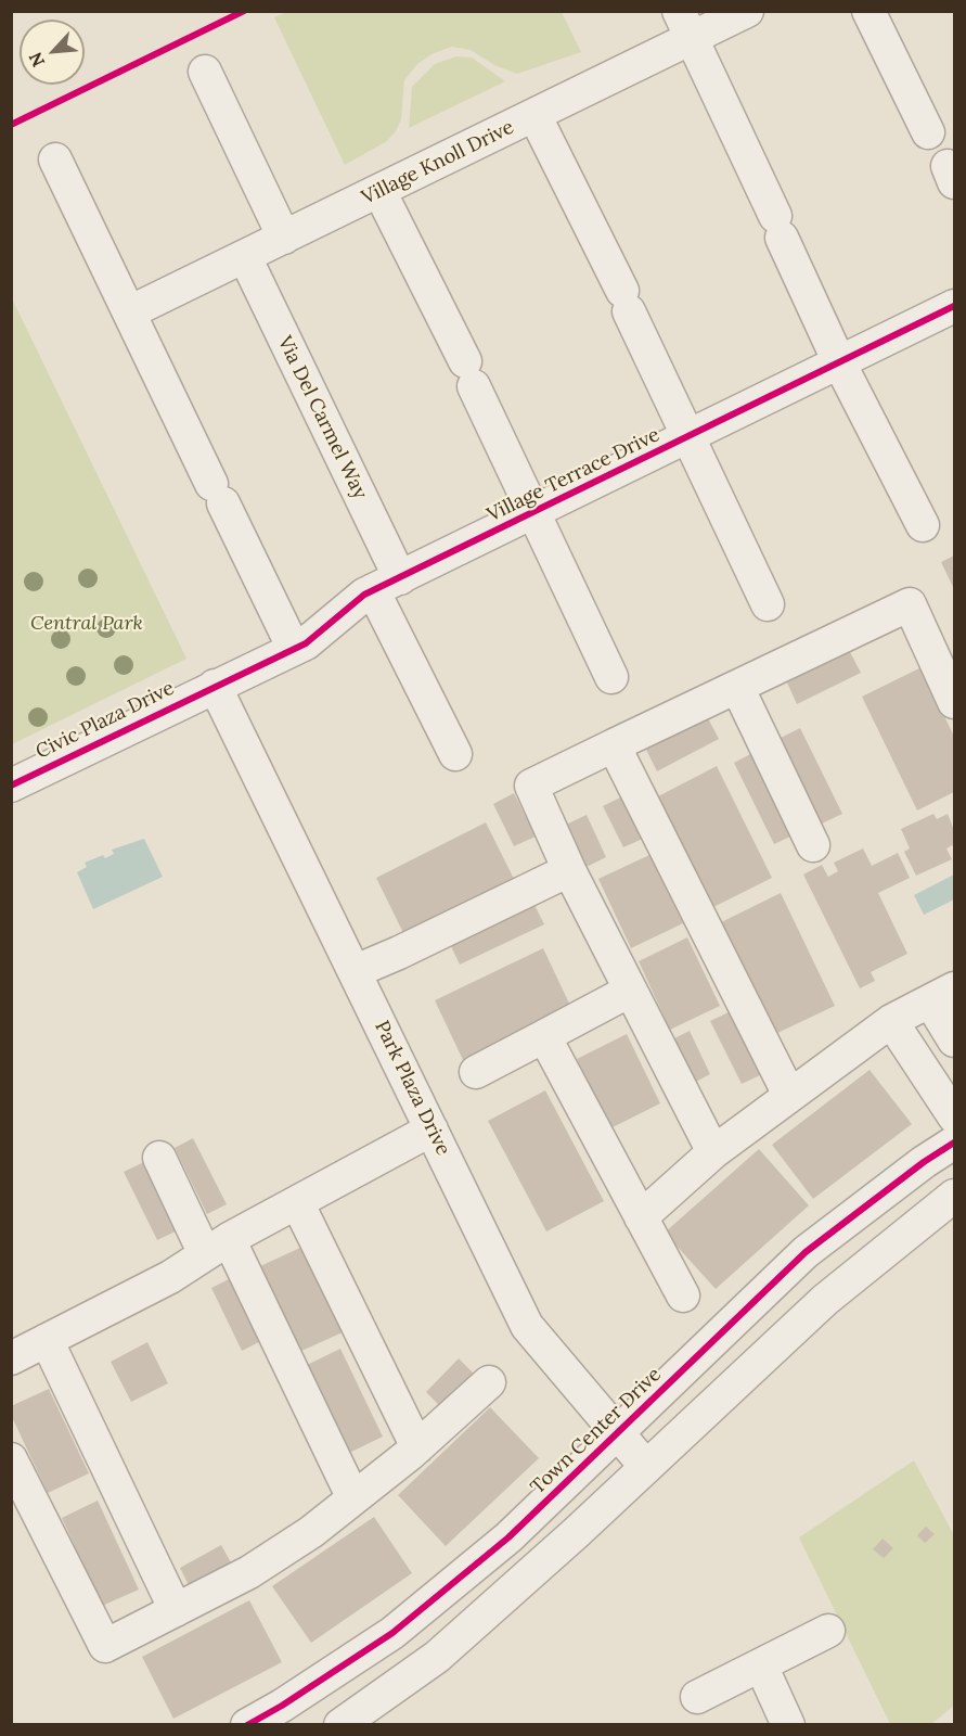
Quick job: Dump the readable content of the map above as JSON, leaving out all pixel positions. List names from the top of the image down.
{
  "streets": {
    "street": [
      "Village Knoll Drive",
      "Via Del Carmel Way",
      "Village Terrace Drive",
      "Civic Plaza Drive",
      "Park Plaza Drive",
      "Town Center Drive"
    ]
  },
  "crossings": [
    ["Village Knoll Drive", "Via Del Carmel Way"],
    ["Via Del Carmel Way", "Village Terrace Drive"],
    ["Village Terrace Drive", "Civic Plaza Drive"],
    ["Village Terrace Drive", "Park Plaza Drive"],
    ["Civic Plaza Drive", "Park Plaza Drive"],
    ["Park Plaza Drive", "Town Center Drive"]
  ],
  "parks": ["Central Park"],
  "north": "bottom left"
}
